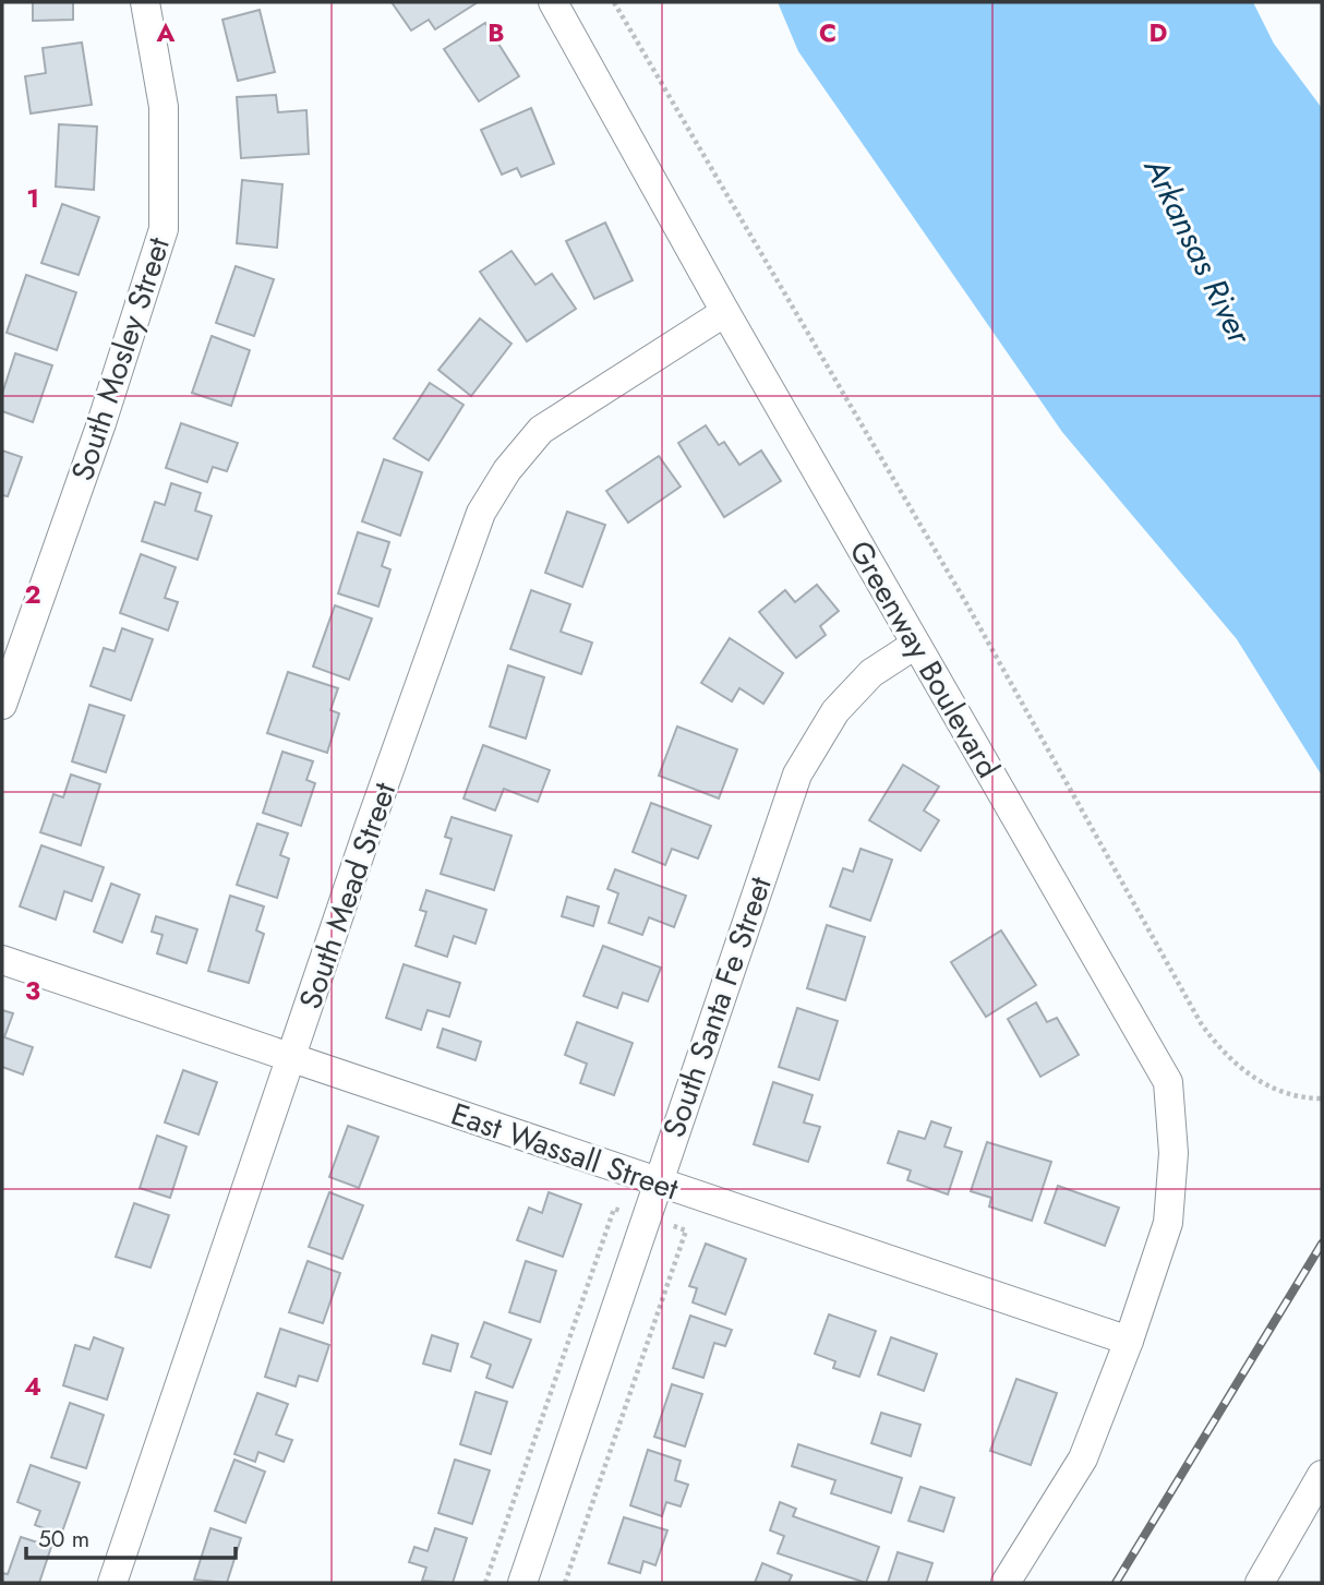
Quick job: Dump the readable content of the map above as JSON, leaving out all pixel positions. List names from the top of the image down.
{
  "streets": {
    "street": [
      "South Mosley Street",
      "Greenway Boulevard",
      "South Mead Street",
      "South Santa Fe Street",
      "East Wassall Street"
    ]
  },
  "crossings": [
    ["Greenway Boulevard", "South Mead Street"],
    ["Greenway Boulevard", "South Santa Fe Street"],
    ["Greenway Boulevard", "East Wassall Street"],
    ["South Mead Street", "East Wassall Street"],
    ["South Santa Fe Street", "East Wassall Street"]
  ],
  "water": ["Arkansas River"],
  "scale_bar": "50 m",
  "grid": {
    "columns": [
      "A",
      "B",
      "C",
      "D"
    ],
    "rows": [
      "1",
      "2",
      "3",
      "4"
    ]
  }
}
